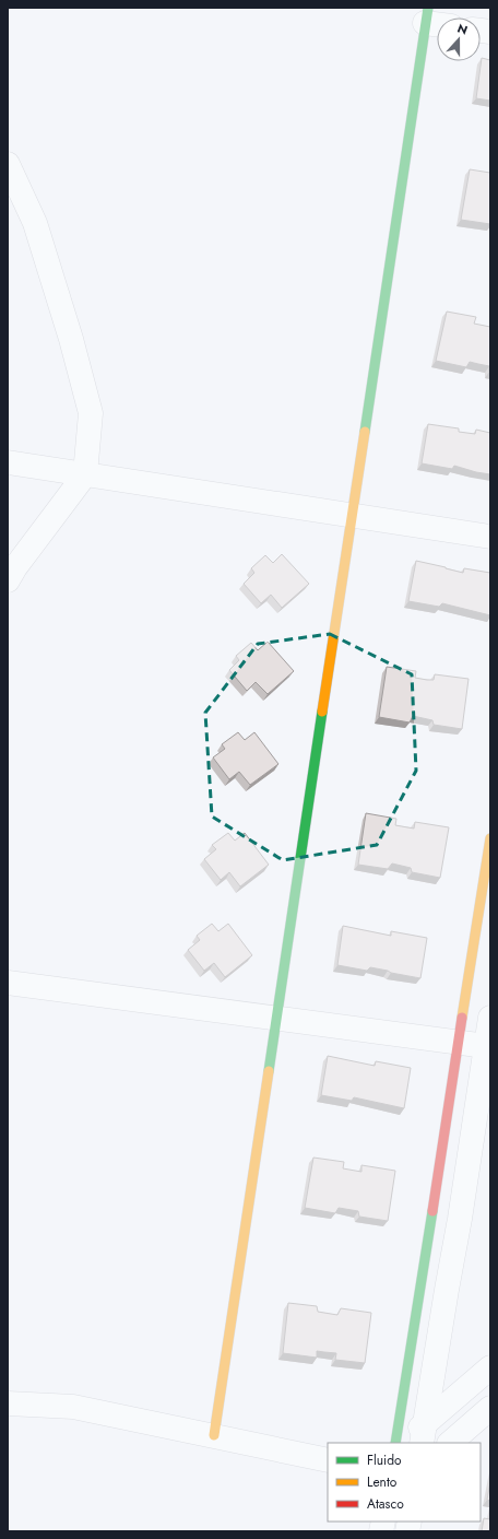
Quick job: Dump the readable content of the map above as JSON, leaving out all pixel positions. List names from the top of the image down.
{
  "legend": ["Fluido", "Lento", "Atasco"],
  "north": "top"
}
